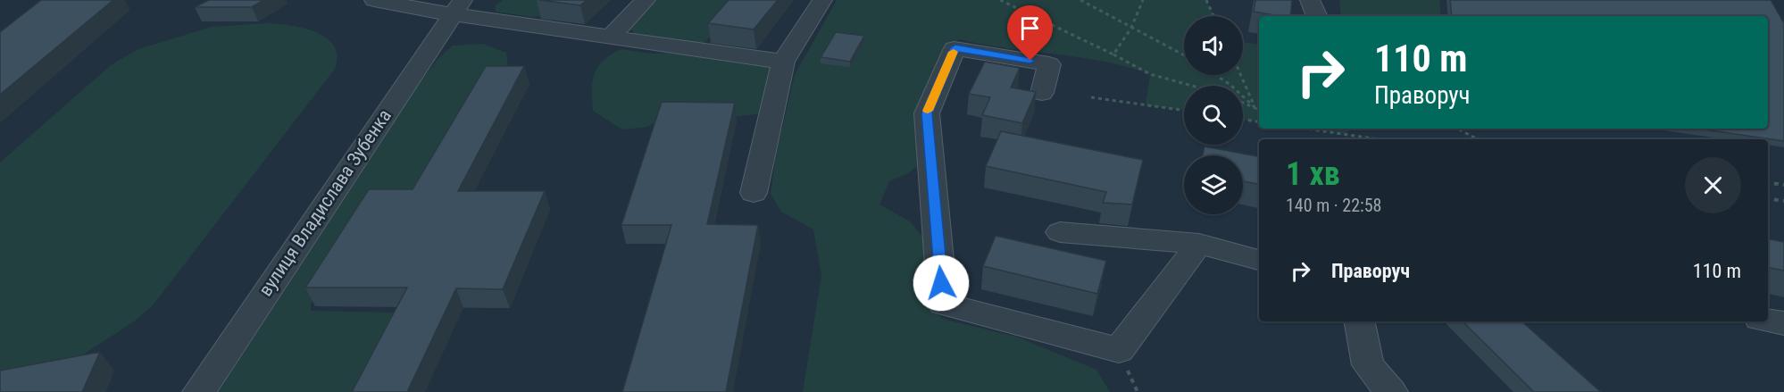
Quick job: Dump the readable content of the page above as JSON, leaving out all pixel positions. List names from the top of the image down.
{
  "streets": {
    "street": ["вулиця Владислава Зубенка"]
  },
  "page": {
    "turn": ["110 m", "Праворуч"],
    "heading": ["1 хв", "140 m · 22:58"],
    "list": [
      {
        "name": "Праворуч",
        "value": "110 m"
      }
    ]
  }
}
